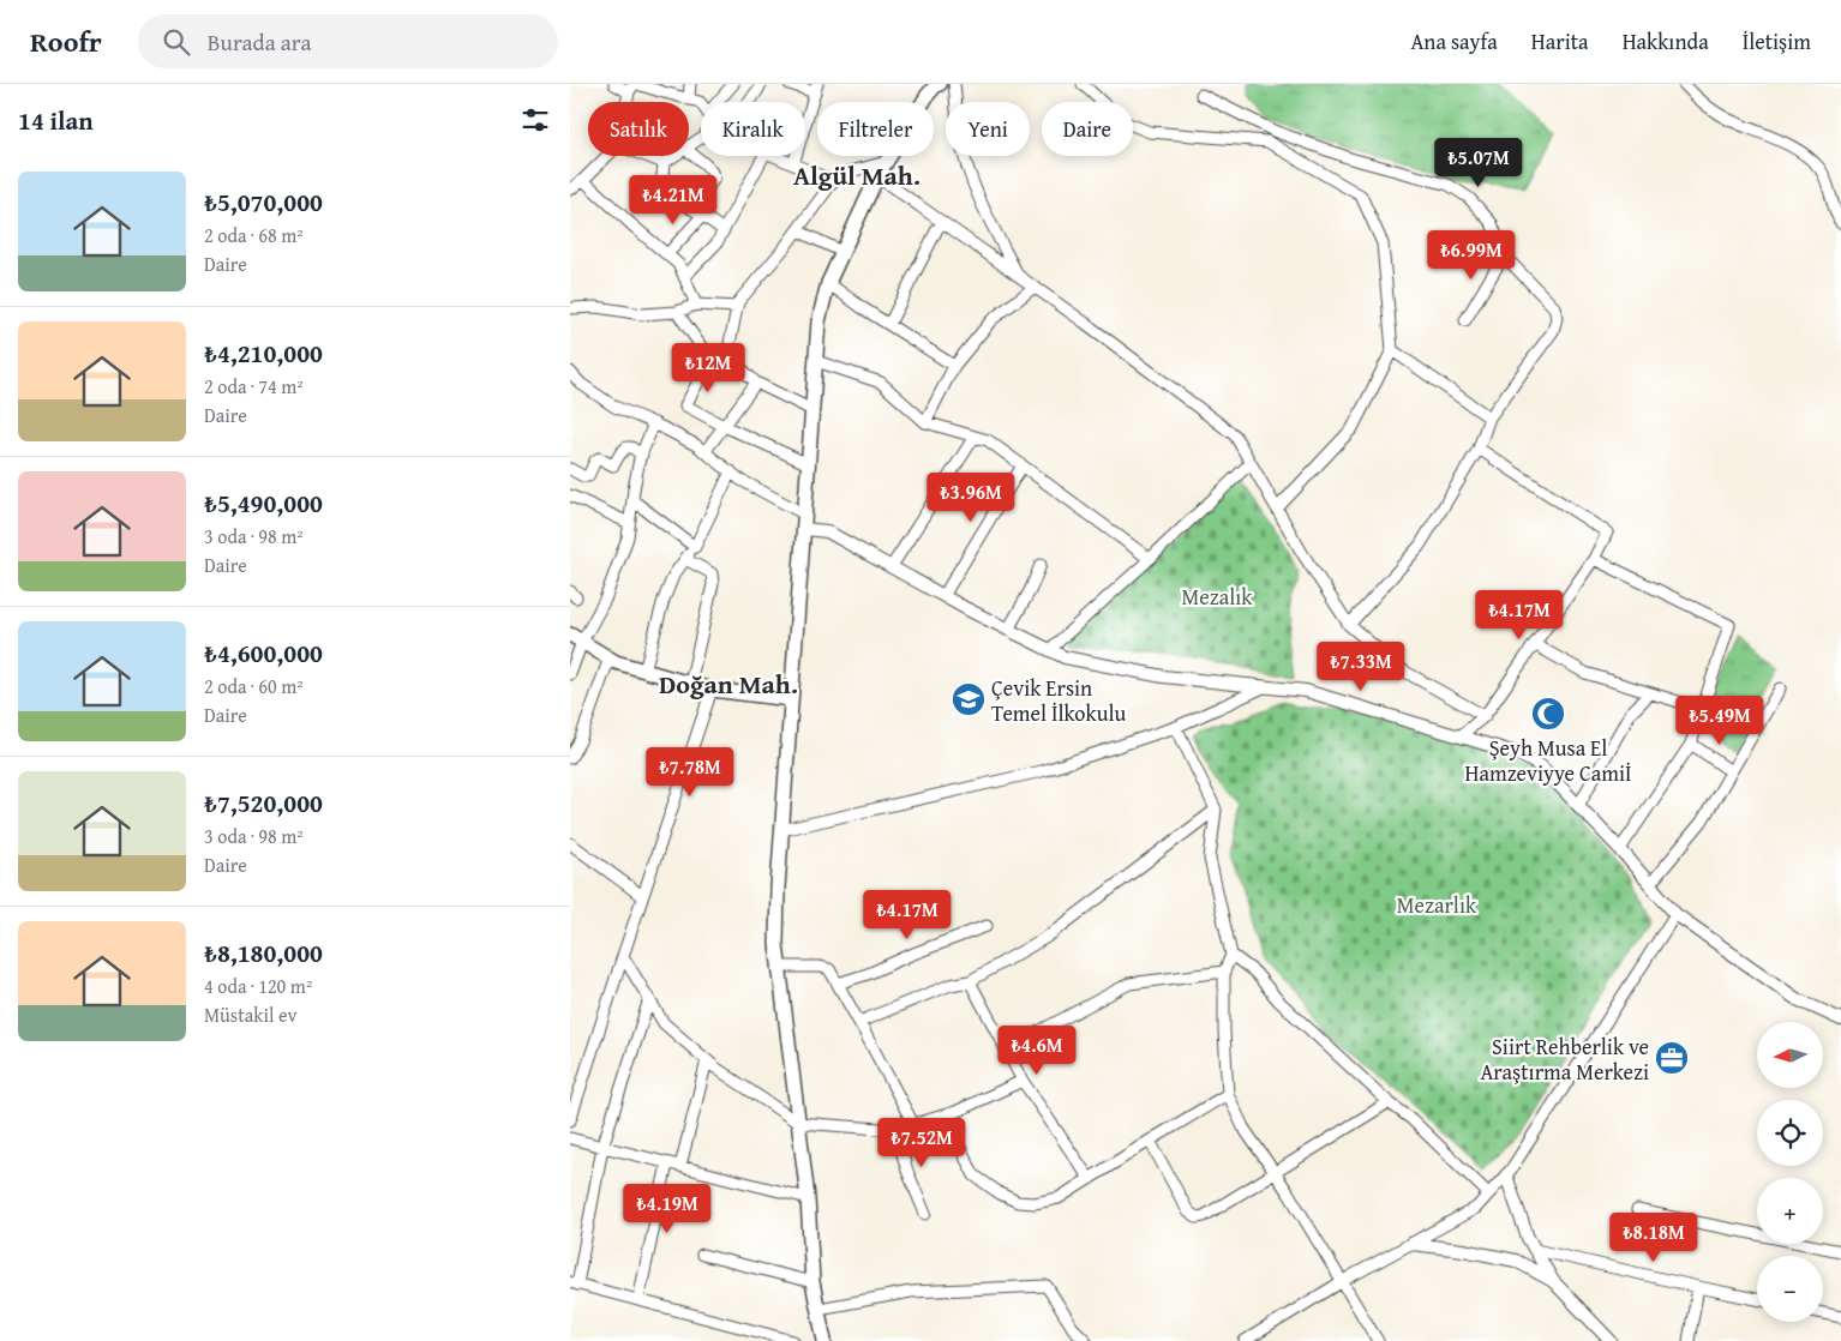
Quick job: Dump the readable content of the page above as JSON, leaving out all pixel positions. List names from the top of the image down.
{
  "districts": ["Algül Mah.", "Doğan Mah."],
  "parks": ["Mezalık", "Mezarlık"],
  "places": {
    "school or university": ["Çevik Ersin Temel İlkokulu"],
    "mosque": ["Şeyh Musa El Hamzeviyye Camiİ"],
    "office": ["Siirt Rehberlik ve Araştırma Merkezi"]
  },
  "north": "left",
  "page": {
    "header": "Roofr",
    "search": "Burada ara",
    "nav": [
      "Ana sayfa",
      "Harita",
      "Hakkında",
      "İletişim"
    ],
    "heading": "14 ilan",
    "chip": [
      "Satılık",
      "Kiralık",
      "Filtreler",
      "Yeni",
      "Daire"
    ],
    "price": [
      "₺5.07M",
      "₺4.21M",
      "₺6.99M",
      "₺12M",
      "₺3.96M",
      "₺4.17M",
      "₺7.33M",
      "₺5.49M",
      "₺7.78M",
      "₺4.17M",
      "₺4.6M",
      "₺7.52M",
      "₺4.19M",
      "₺8.18M"
    ],
    "list": [
      {
        "name": "₺5,070,000",
        "note": "2 oda · 68 m² · Daire"
      },
      {
        "name": "₺4,210,000",
        "note": "2 oda · 74 m² · Daire"
      },
      {
        "name": "₺5,490,000",
        "note": "3 oda · 98 m² · Daire"
      },
      {
        "name": "₺4,600,000",
        "note": "2 oda · 60 m² · Daire"
      },
      {
        "name": "₺7,520,000",
        "note": "3 oda · 98 m² · Daire"
      },
      {
        "name": "₺8,180,000",
        "note": "4 oda · 120 m² · Müstakil ev"
      }
    ],
    "map_buttons": ["+", "−"]
  }
}
